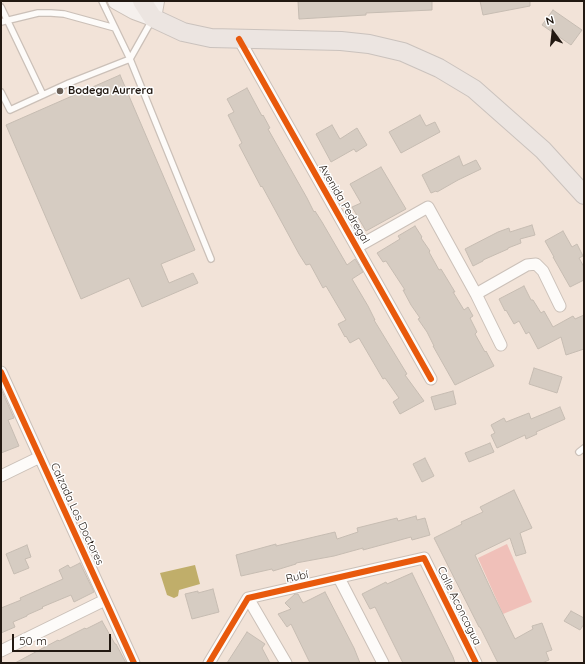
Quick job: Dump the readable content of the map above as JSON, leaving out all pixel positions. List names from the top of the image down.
{
  "streets": {
    "street": [
      "Avenida Pedregal",
      "Calzada Los Doctores",
      "Rubí",
      "Calle Aconcagua"
    ]
  },
  "crossings": [
    ["Rubí", "Calle Aconcagua"]
  ],
  "places": ["Bodega Aurrera"],
  "scale_bar": "50 m",
  "north": "top"
}
